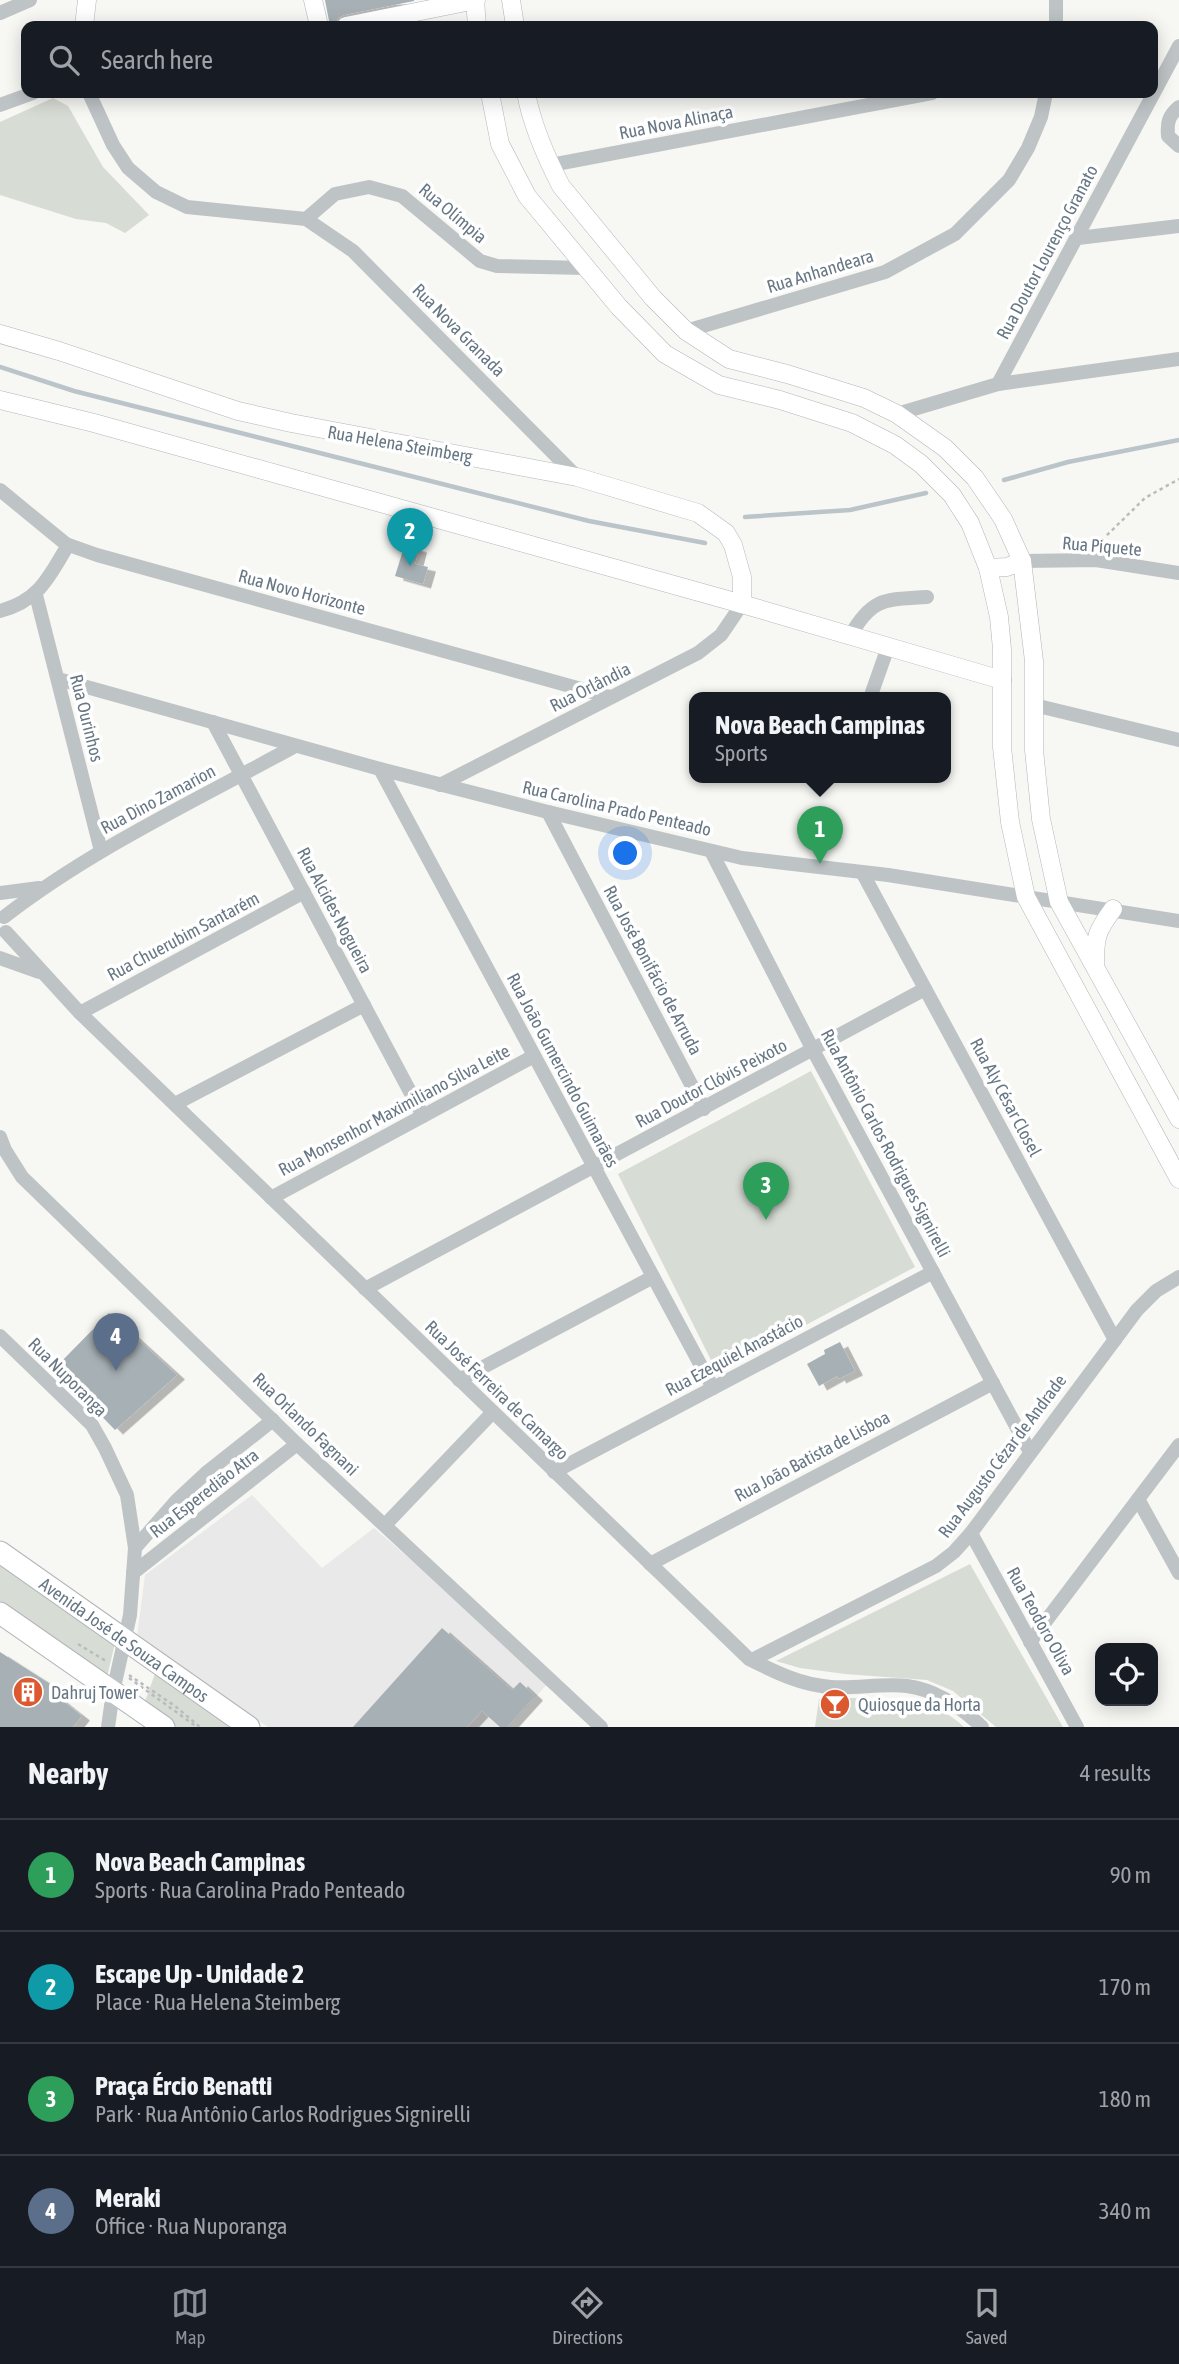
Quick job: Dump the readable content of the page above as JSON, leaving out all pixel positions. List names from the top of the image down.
{
  "streets": {
    "highway": ["Avenida José de Souza Campos"],
    "main road": ["Rua Helena Steimberg"],
    "street": [
      "Rua Nova Alinaça",
      "Rua Olímpia",
      "Rua Doutor Lourenço Granato",
      "Rua Anhandeara",
      "Rua Nova Granada",
      "Rua Piquete",
      "Rua Novo Horizonte",
      "Rua Orlândia",
      "Rua Ourinhos",
      "Rua Dino Zamarion",
      "Rua Carolina Prado Penteado",
      "Rua Alcides Nogueira",
      "Rua Chuerubim Santarém",
      "Rua José Bonifácio de Arruda",
      "Rua João Gumercindo Guimarães",
      "Rua Doutor Clóvis Peixoto",
      "Rua Aly César Closel",
      "Rua Monsenhor Maximiliano Silva Leite",
      "Rua Antônio Carlos Rodrigues Signirelli",
      "Rua Ezequiel Anastácio",
      "Rua Nuporanga",
      "Rua José Ferreira de Camargo",
      "Rua Orlando Fagnani",
      "Rua João Batista de Lisboa",
      "Rua Augusto Cézar de Andrade",
      "Rua Esperedião Atra",
      "Rua Teodoro Oliva"
    ]
  },
  "crossings": [
    ["Rua Olímpia", "Rua Nova Granada"],
    ["Rua Nova Granada", "Rua Helena Steimberg"],
    ["Rua Helena Steimberg", "Rua Orlândia"],
    ["Rua Novo Horizonte", "Rua Orlândia"],
    ["Rua Orlândia", "Rua Carolina Prado Penteado"],
    ["Rua Ourinhos", "Rua Dino Zamarion"],
    ["Rua Ourinhos", "Rua Carolina Prado Penteado"],
    ["Rua Dino Zamarion", "Rua Carolina Prado Penteado"],
    ["Rua Dino Zamarion", "Rua Alcides Nogueira"],
    ["Rua Carolina Prado Penteado", "Rua Alcides Nogueira"],
    ["Rua Carolina Prado Penteado", "Rua José Bonifácio de Arruda"],
    ["Rua Carolina Prado Penteado", "Rua João Gumercindo Guimarães"],
    ["Rua Carolina Prado Penteado", "Rua Aly César Closel"],
    ["Rua Carolina Prado Penteado", "Rua Antônio Carlos Rodrigues Signirelli"],
    ["Rua Alcides Nogueira", "Rua Chuerubim Santarém"],
    ["Rua Alcides Nogueira", "Rua Monsenhor Maximiliano Silva Leite"],
    ["Rua Chuerubim Santarém", "Rua José Ferreira de Camargo"],
    ["Rua José Bonifácio de Arruda", "Rua Doutor Clóvis Peixoto"],
    ["Rua João Gumercindo Guimarães", "Rua Doutor Clóvis Peixoto"],
    ["Rua João Gumercindo Guimarães", "Rua Monsenhor Maximiliano Silva Leite"],
    ["Rua João Gumercindo Guimarães", "Rua Ezequiel Anastácio"],
    ["Rua Doutor Clóvis Peixoto", "Rua Aly César Closel"],
    ["Rua Doutor Clóvis Peixoto", "Rua Antônio Carlos Rodrigues Signirelli"],
    ["Rua Doutor Clóvis Peixoto", "Rua José Ferreira de Camargo"],
    ["Rua Aly César Closel", "Rua Augusto Cézar de Andrade"],
    ["Rua Monsenhor Maximiliano Silva Leite", "Rua José Ferreira de Camargo"],
    ["Rua Antônio Carlos Rodrigues Signirelli", "Rua Ezequiel Anastácio"],
    ["Rua Antônio Carlos Rodrigues Signirelli", "Rua João Batista de Lisboa"],
    ["Rua Antônio Carlos Rodrigues Signirelli", "Rua Augusto Cézar de Andrade"],
    ["Rua Ezequiel Anastácio", "Rua José Ferreira de Camargo"],
    ["Rua Nuporanga", "Rua Esperedião Atra"],
    ["Rua Nuporanga", "Avenida José de Souza Campos"],
    ["Rua José Ferreira de Camargo", "Rua João Batista de Lisboa"],
    ["Rua José Ferreira de Camargo", "Rua Augusto Cézar de Andrade"],
    ["Rua Orlando Fagnani", "Rua Esperedião Atra"],
    ["Rua Augusto Cézar de Andrade", "Rua Teodoro Oliva"]
  ],
  "places": {
    "building": ["Dahruj Tower"],
    "bar": ["Quiosque da Horta"]
  },
  "page": {
    "search": "Search here",
    "pins": [
      "2",
      "1",
      "3",
      "4"
    ],
    "popup": ["Nova Beach Campinas", "Sports"],
    "heading": ["Nearby", "4 results"],
    "list": [
      {
        "mark": "1",
        "name": "Nova Beach Campinas",
        "note": "Sports · Rua Carolina Prado Penteado",
        "value": "90 m"
      },
      {
        "mark": "2",
        "name": "Escape Up - Unidade 2",
        "note": "Place · Rua Helena Steimberg",
        "value": "170 m"
      },
      {
        "mark": "3",
        "name": "Praça Ércio Benatti",
        "note": "Park · Rua Antônio Carlos Rodrigues Signirelli",
        "value": "180 m"
      },
      {
        "mark": "4",
        "name": "Meraki",
        "note": "Office · Rua Nuporanga",
        "value": "340 m"
      }
    ],
    "nav": ["Map", "Directions", "Saved"]
  }
}
